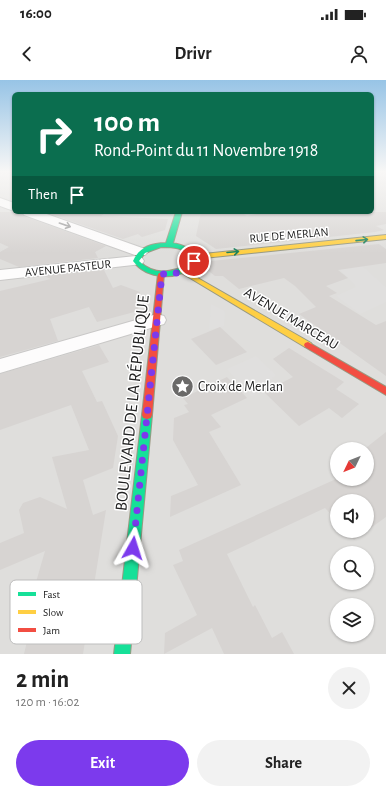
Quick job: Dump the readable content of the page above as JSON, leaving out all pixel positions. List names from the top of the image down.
{
  "streets": {
    "street": [
      "RUE DE MERLAN",
      "AVENUE PASTEUR",
      "AVENUE MARCEAU",
      "BOULEVARD DE LA RÉPUBLIQUE"
    ]
  },
  "one_way": ["RUE DE MERLAN"],
  "places": {
    "place": ["Croix de Merlan"]
  },
  "legend": ["Fast", "Slow", "Jam"],
  "north": "bottom left",
  "page": {
    "status": "16:00",
    "header": "Drivr",
    "turn": ["100 m", "Rond-Point du 11 Novembre 1918"],
    "then": "Then",
    "heading": ["2 min", "120 m · 16:02"],
    "buttons": ["Exit", "Share"]
  }
}
